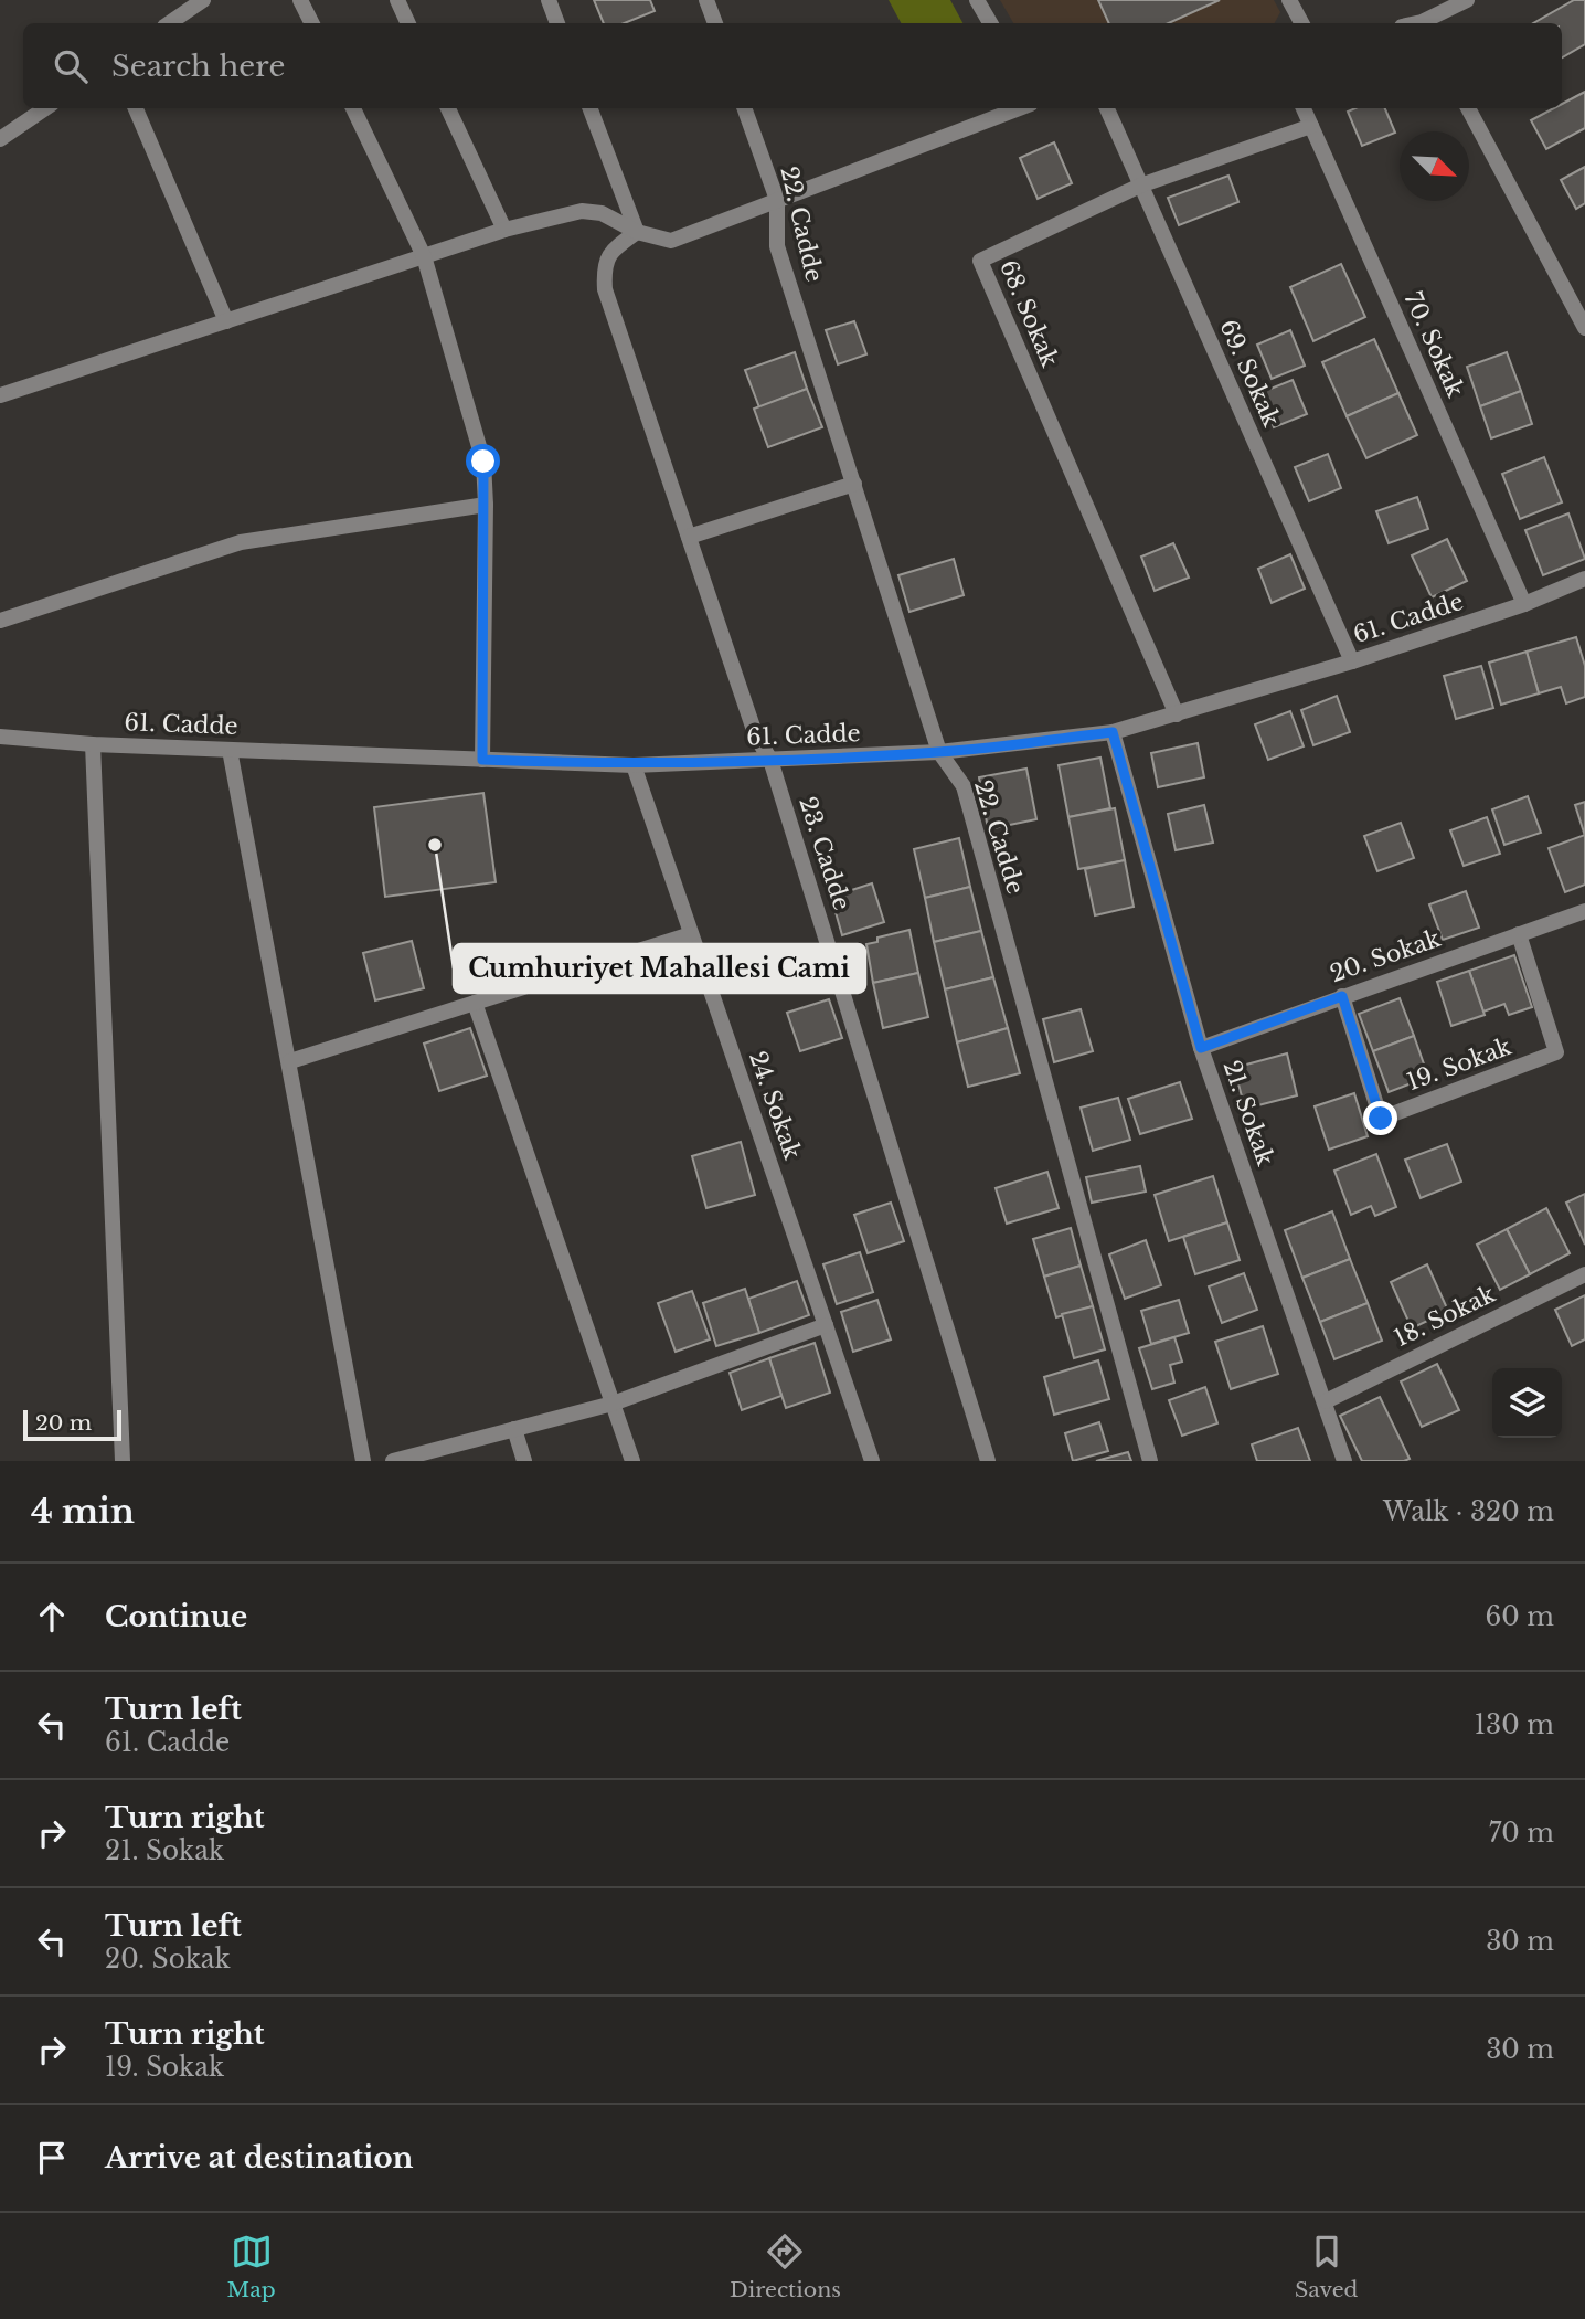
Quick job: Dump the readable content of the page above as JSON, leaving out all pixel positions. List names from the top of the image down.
{
  "streets": {
    "street": [
      "22. Cadde",
      "68. Sokak",
      "70. Sokak",
      "69. Sokak",
      "61. Cadde",
      "23. Cadde",
      "20. Sokak",
      "19. Sokak",
      "24. Sokak",
      "21. Sokak",
      "18. Sokak"
    ]
  },
  "crossings": [
    ["22. Cadde", "61. Cadde"],
    ["68. Sokak", "70. Sokak"],
    ["68. Sokak", "69. Sokak"],
    ["68. Sokak", "61. Cadde"],
    ["70. Sokak", "61. Cadde"],
    ["69. Sokak", "61. Cadde"],
    ["61. Cadde", "23. Cadde"],
    ["61. Cadde", "24. Sokak"],
    ["61. Cadde", "21. Sokak"],
    ["20. Sokak", "19. Sokak"],
    ["20. Sokak", "21. Sokak"],
    ["21. Sokak", "18. Sokak"]
  ],
  "places": ["Cumhuriyet Mahallesi Cami"],
  "scale_bar": "20 m",
  "north": "bottom right",
  "page": {
    "search": "Search here",
    "scale": "20 m",
    "heading": ["4 min", "Walk · 320 m"],
    "list": [
      ["Continue", "60 m"],
      ["Turn left", "61. Cadde", "130 m"],
      ["Turn right", "21. Sokak", "70 m"],
      ["Turn left", "20. Sokak", "30 m"],
      ["Turn right", "19. Sokak", "30 m"],
      "Arrive at destination"
    ],
    "nav": ["Map", "Directions", "Saved"]
  }
}
